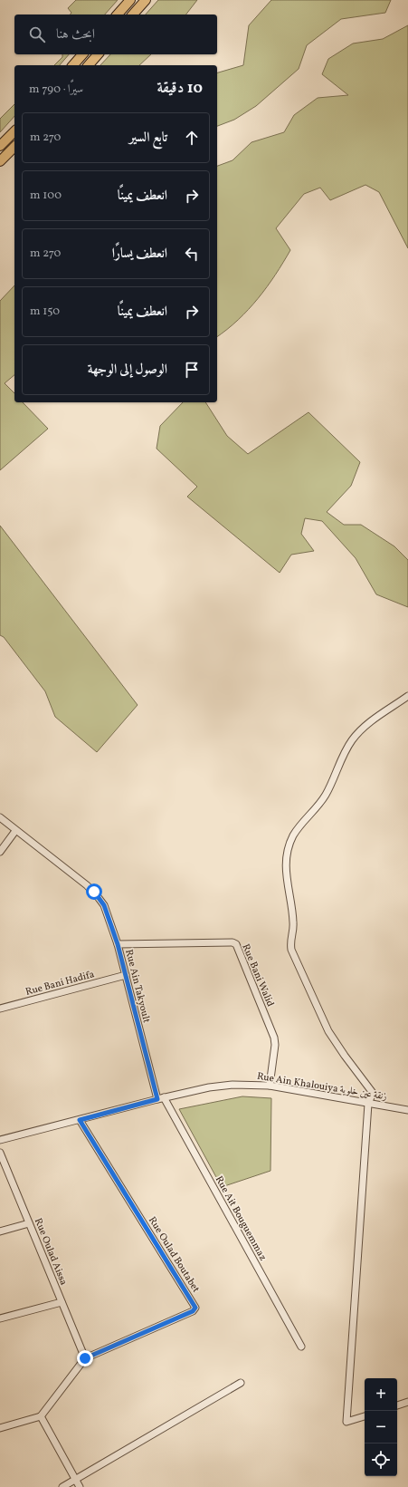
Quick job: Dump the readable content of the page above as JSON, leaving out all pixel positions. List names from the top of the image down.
{
  "streets": {
    "street": [
      "Rue Bani Walid",
      "Rue Bani Hadifa",
      "Rue Ain Takyoult",
      "Rue Ain Khalouiya زنقة عين خلوية",
      "Rue Ait Bouguemmaz",
      "Rue Oulad Aissa",
      "Rue Oulad Boutabet"
    ]
  },
  "crossings": [
    ["Rue Bani Walid", "Rue Ain Takyoult"],
    ["Rue Bani Walid", "Rue Ain Khalouiya زنقة عين خلوية"],
    ["Rue Bani Hadifa", "Rue Ain Takyoult"],
    ["Rue Ain Takyoult", "Rue Ain Khalouiya زنقة عين خلوية"],
    ["Rue Ain Takyoult", "Rue Ait Bouguemmaz"],
    ["Rue Ain Khalouiya زنقة عين خلوية", "Rue Ait Bouguemmaz"],
    ["Rue Ain Khalouiya زنقة عين خلوية", "Rue Oulad Boutabet"],
    ["Rue Oulad Aissa", "Rue Oulad Boutabet"]
  ],
  "page": {
    "search": "ابحث هنا",
    "heading": ["10 دقيقة", "سيرًا · 790 m"],
    "list": [
      ["تابع السير", "270 m"],
      ["انعطف يمينًا", "100 m"],
      ["انعطف يسارًا", "270 m"],
      ["انعطف يمينًا", "150 m"],
      "الوصول إلى الوجهة"
    ],
    "map_buttons": ["+", "−"]
  }
}
